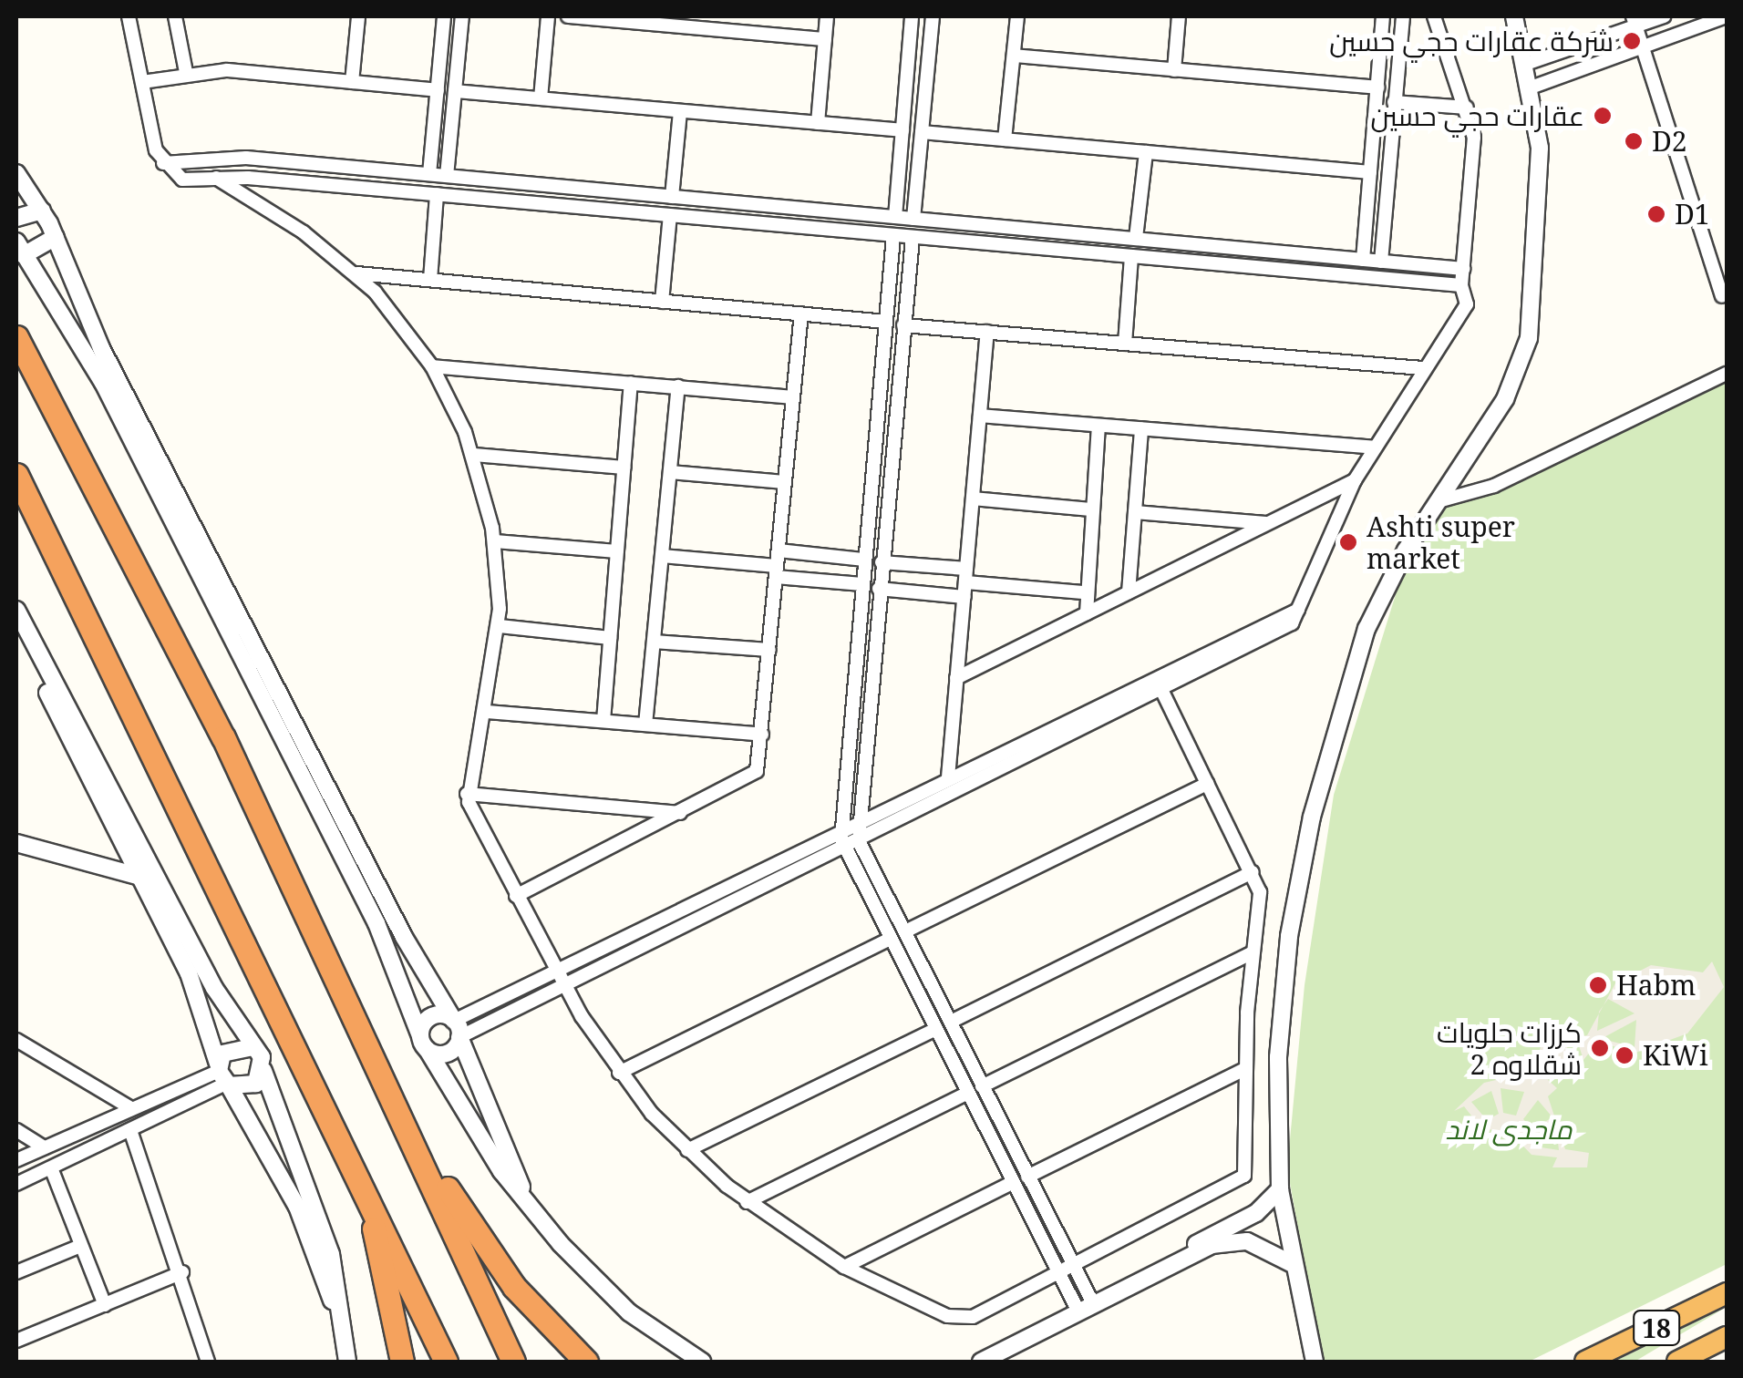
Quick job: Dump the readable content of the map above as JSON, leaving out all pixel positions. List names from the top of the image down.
{
  "streets": {
    "highway": ["18"]
  },
  "parks": ["ماجدی لاند"],
  "places": [
    "شرکة عقارات حجي حسين",
    "عقارات حجي حسين",
    "D2",
    "D1",
    "Ashti super market",
    "Habm",
    "كرزات حلويات شقلاوه 2",
    "KiWi"
  ]
}
